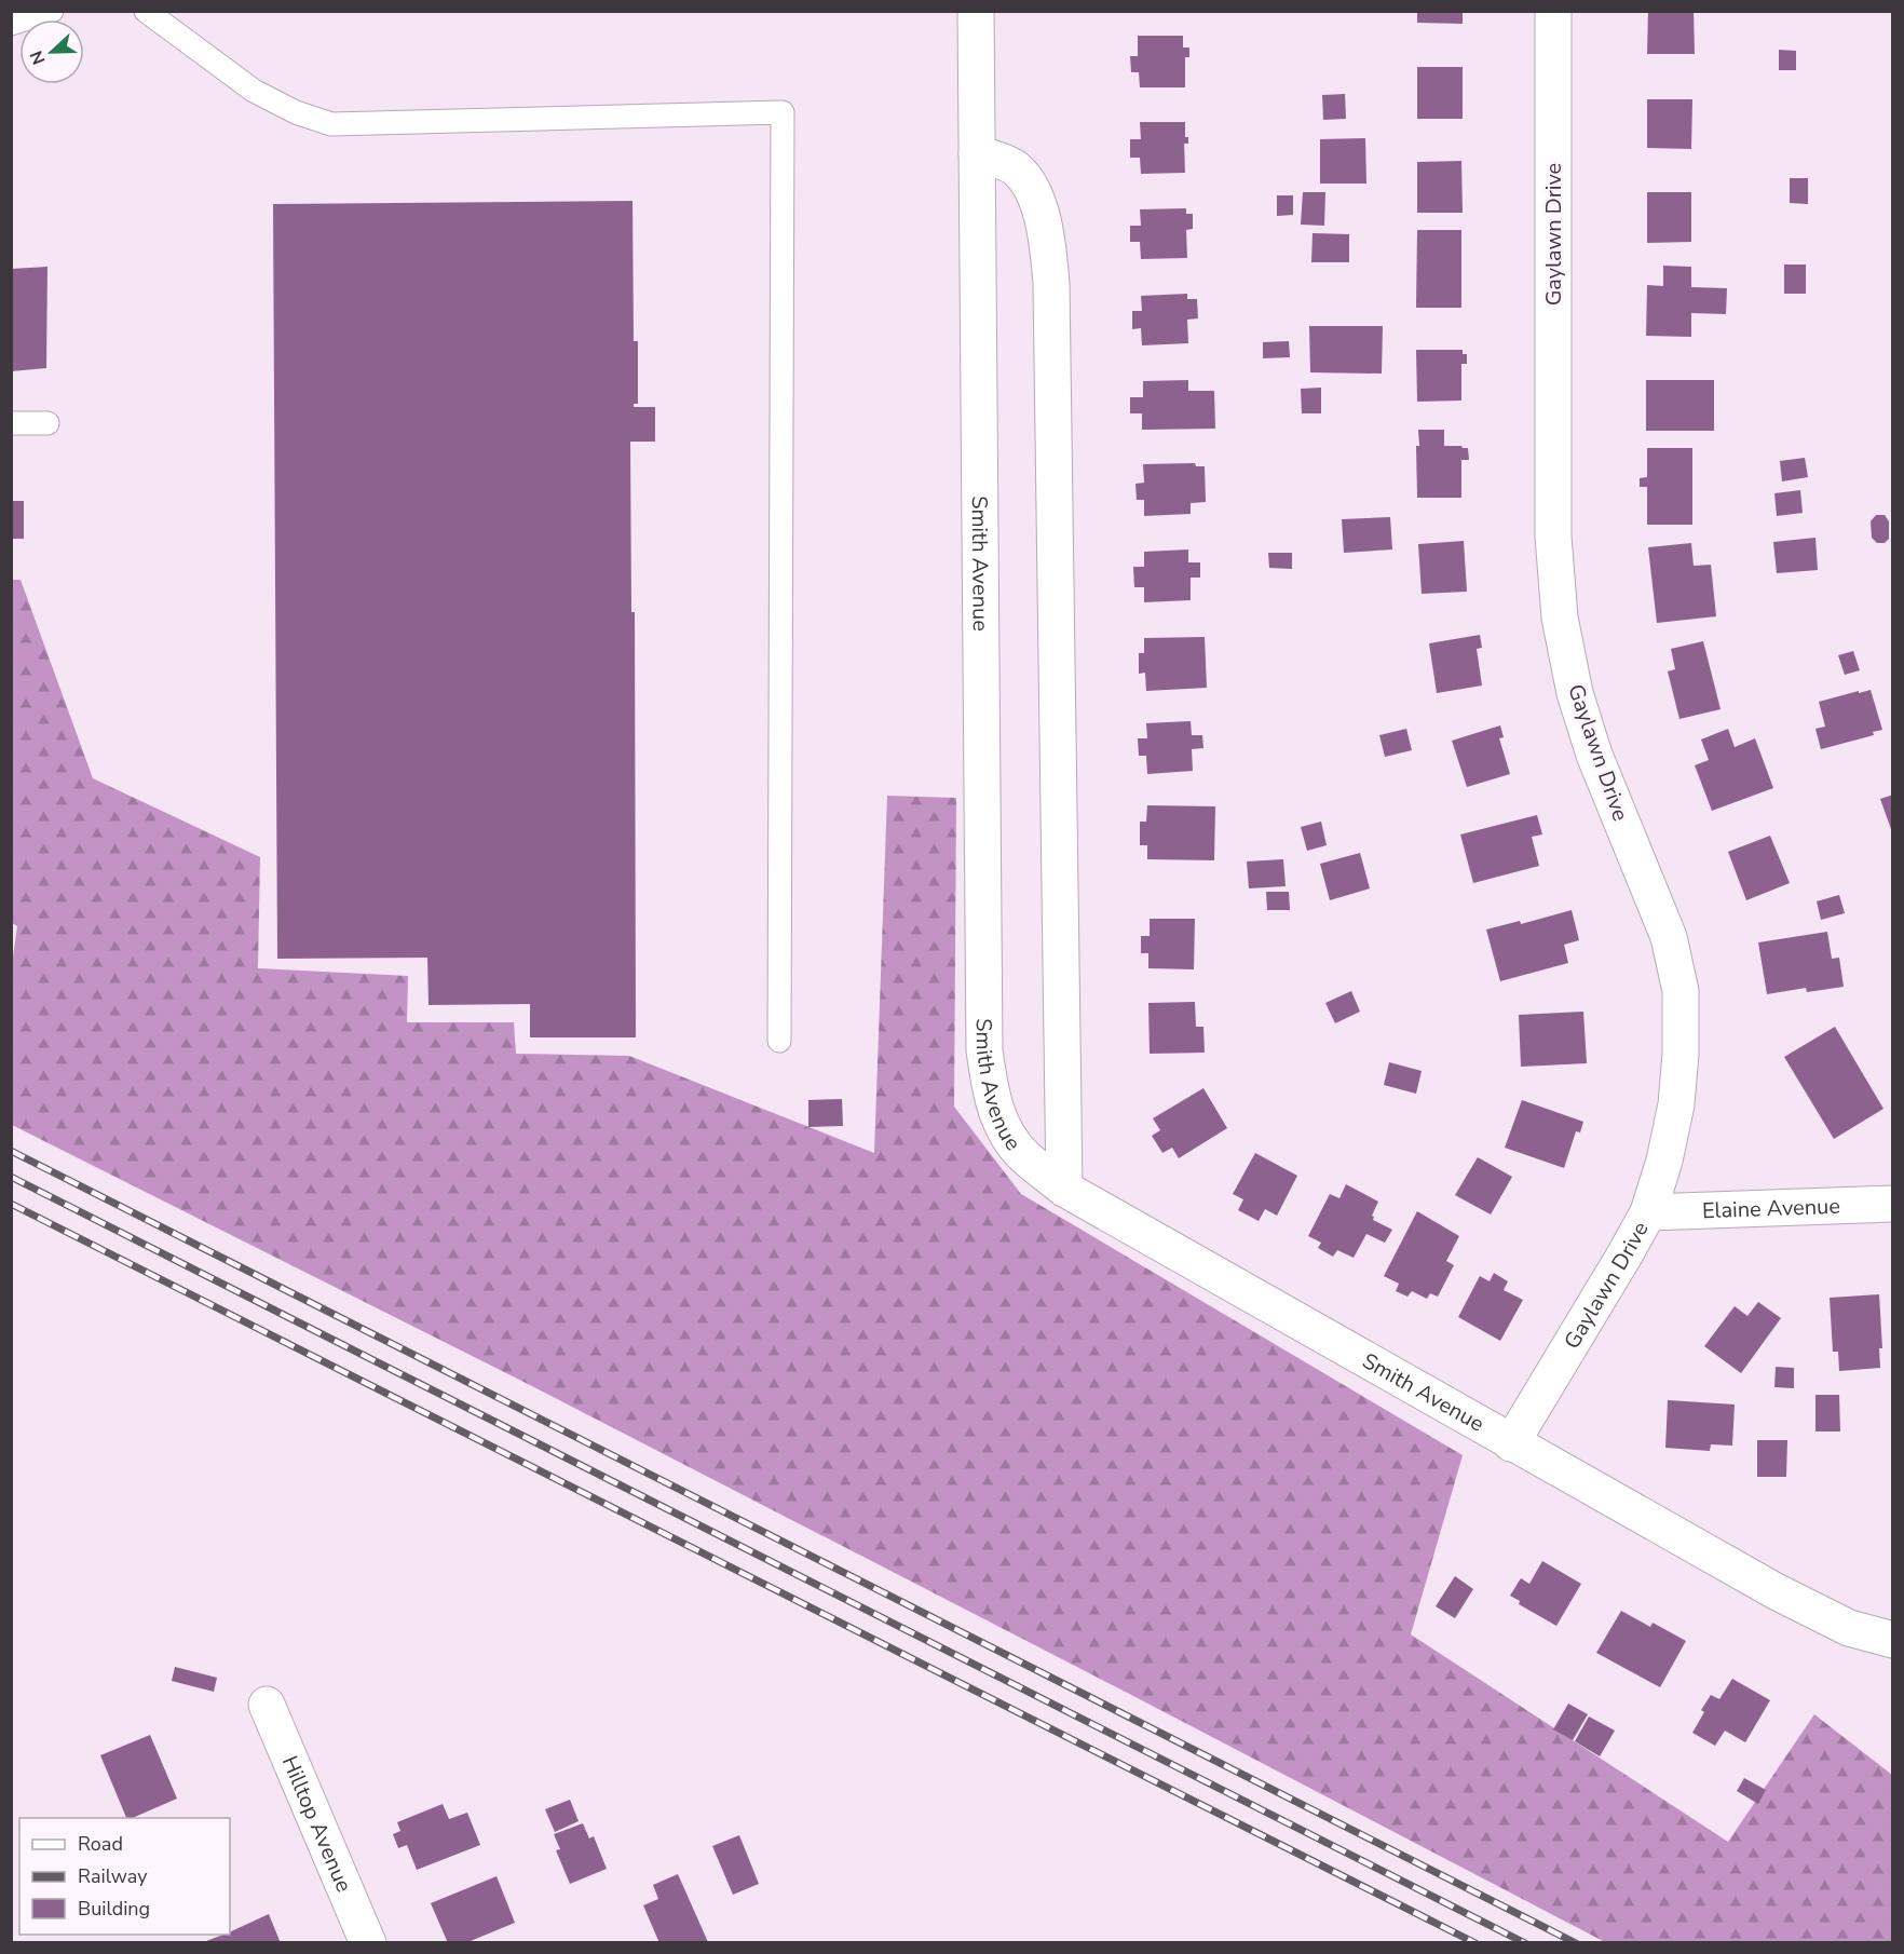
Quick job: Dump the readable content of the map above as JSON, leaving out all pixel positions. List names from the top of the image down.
{
  "streets": {
    "street": [
      "Gaylawn Drive",
      "Smith Avenue",
      "Elaine Avenue",
      "Hilltop Avenue"
    ]
  },
  "crossings": [
    ["Gaylawn Drive", "Smith Avenue"],
    ["Gaylawn Drive", "Elaine Avenue"]
  ],
  "legend": ["Road", "Railway", "Building"],
  "north": "left"
}
